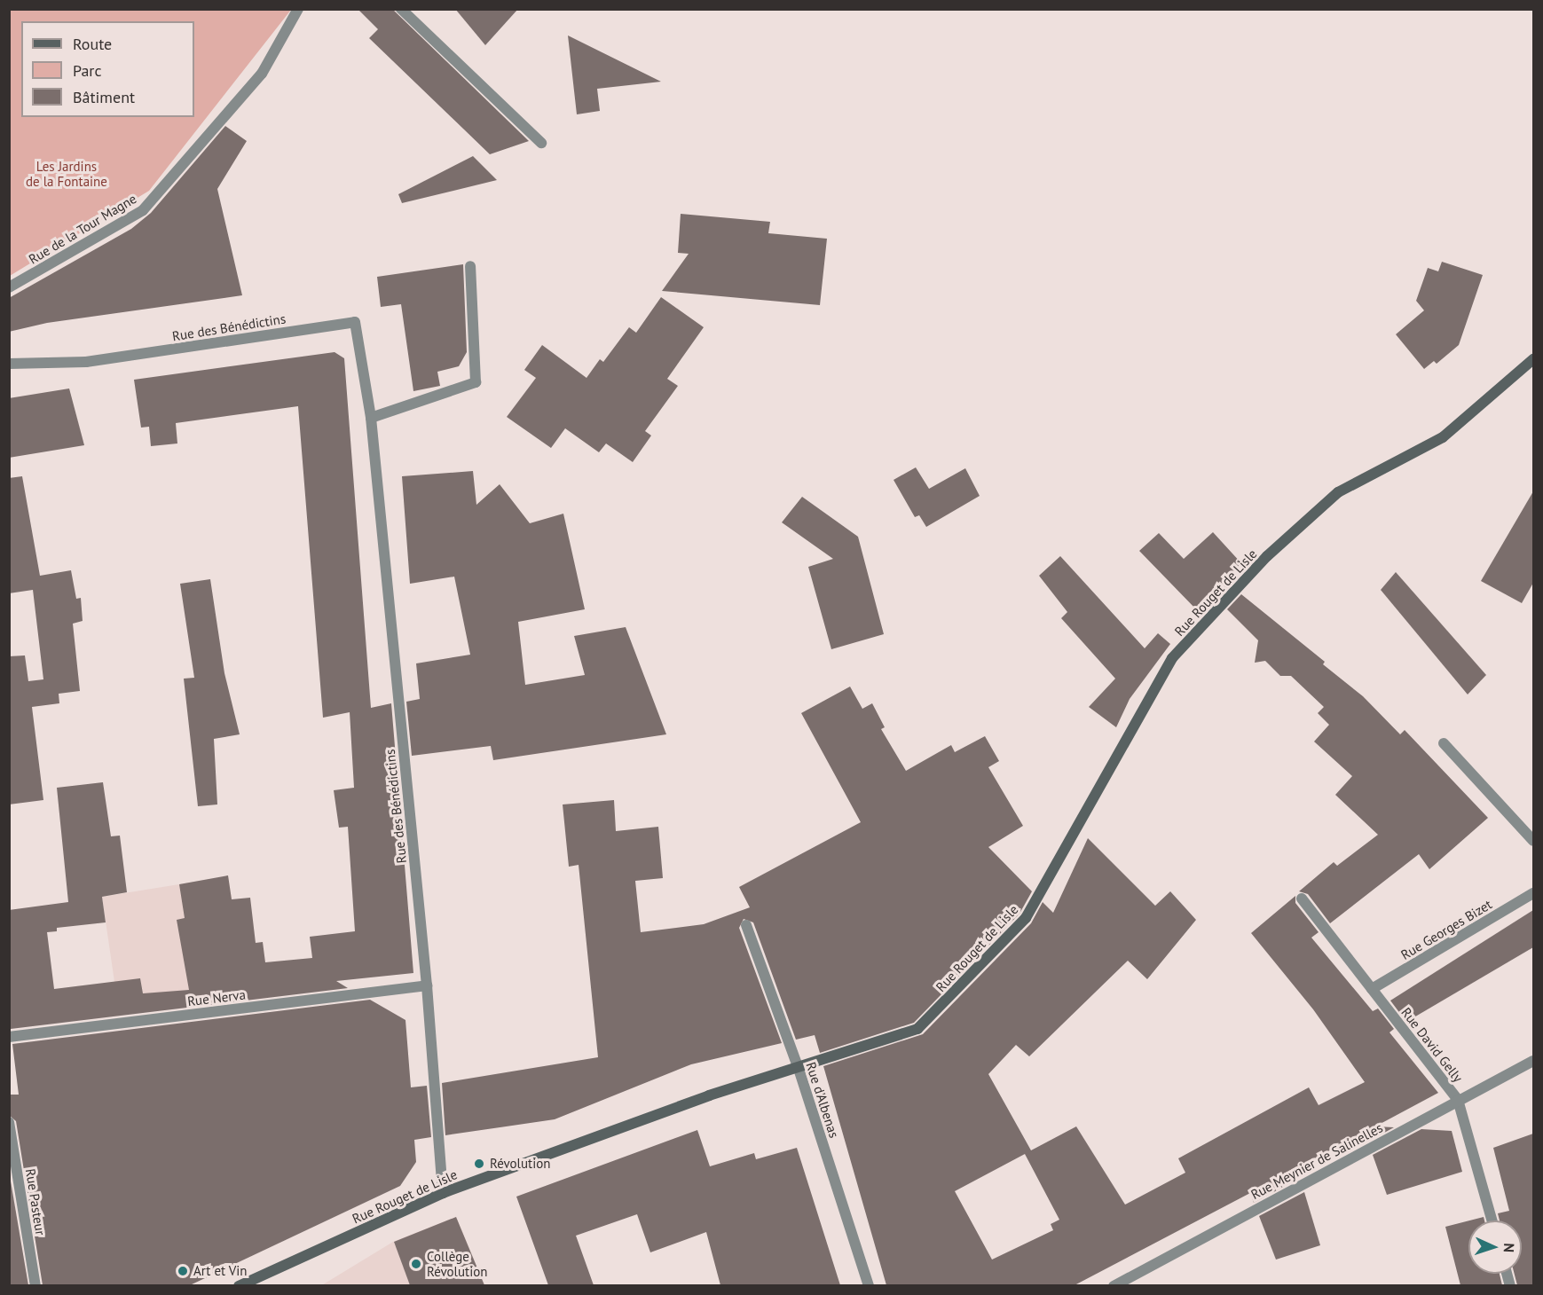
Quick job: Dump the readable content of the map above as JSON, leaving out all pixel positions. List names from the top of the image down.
{
  "streets": {
    "street": [
      "Rue de la Tour Magne",
      "Rue des Bénédictins",
      "Rue Rouget de Lisle",
      "Rue Georges Bizet",
      "Rue Nerva",
      "Rue David Gelly",
      "Rue d'Albenas",
      "Rue Meynier de Salinelles",
      "Rue Pasteur"
    ]
  },
  "crossings": [
    ["Rue des Bénédictins", "Rue Rouget de Lisle"],
    ["Rue des Bénédictins", "Rue Nerva"],
    ["Rue Rouget de Lisle", "Rue d'Albenas"],
    ["Rue Georges Bizet", "Rue David Gelly"],
    ["Rue David Gelly", "Rue Meynier de Salinelles"]
  ],
  "parks": ["Les Jardins de la Fontaine"],
  "places": ["Révolution", "Collège Révolution", "Art et Vin"],
  "legend": ["Route", "Parc", "Bâtiment"],
  "north": "right"
}
